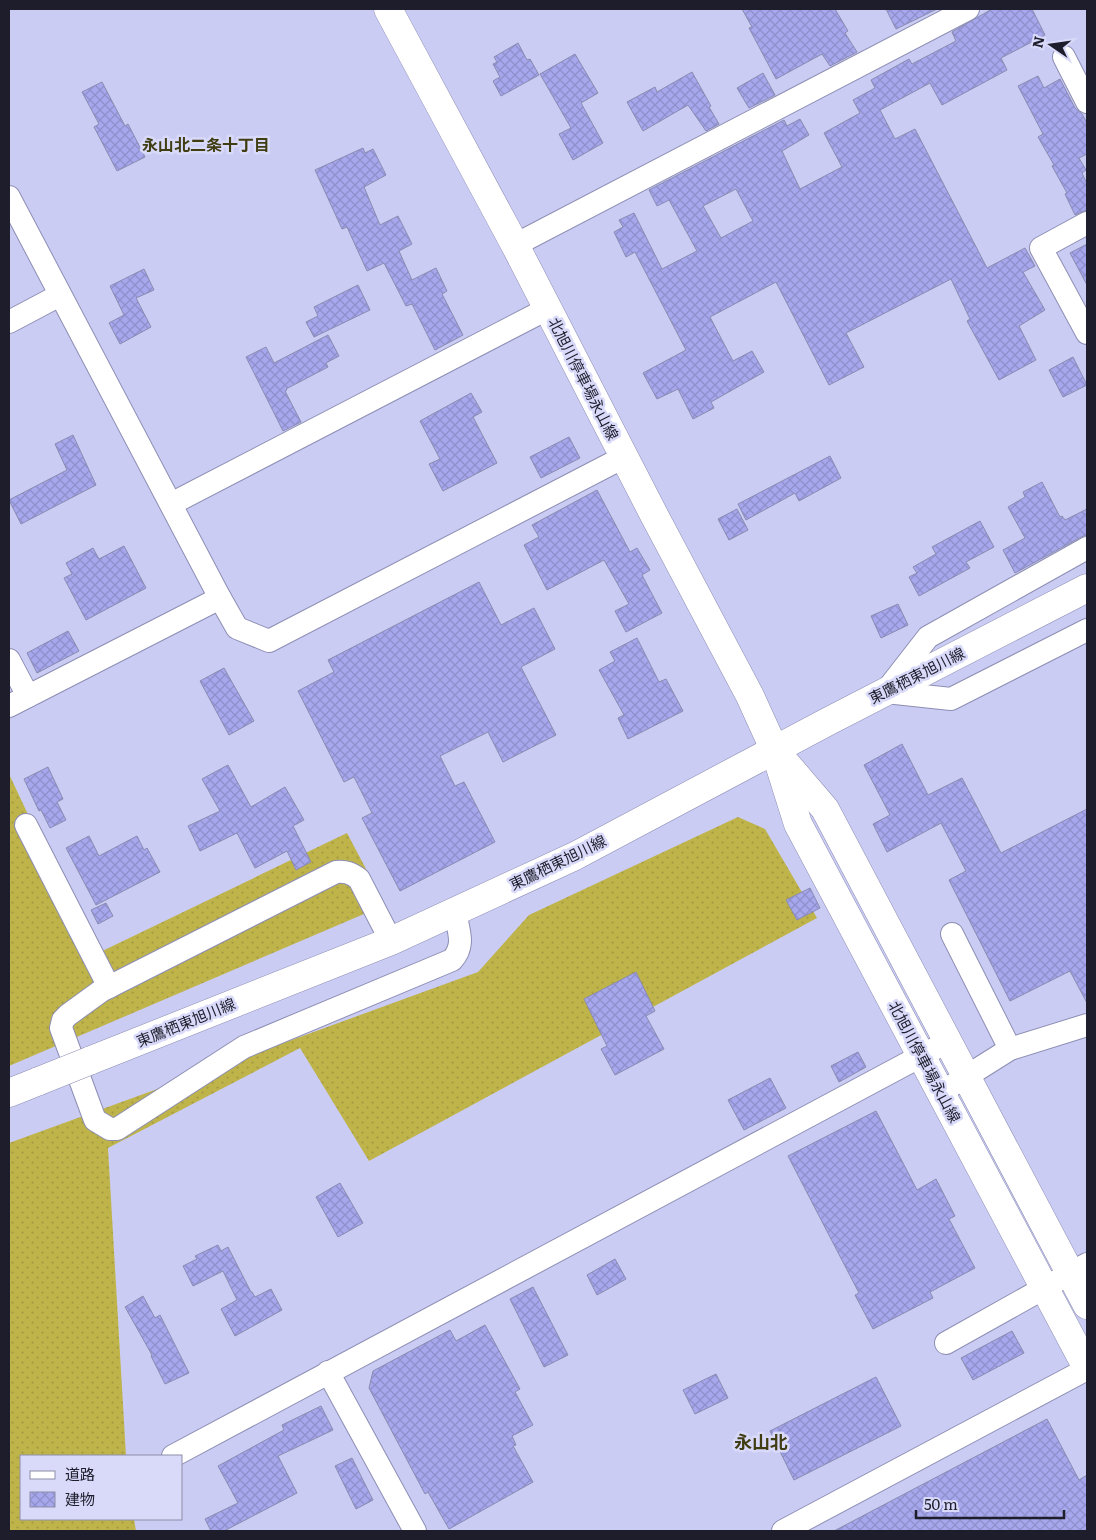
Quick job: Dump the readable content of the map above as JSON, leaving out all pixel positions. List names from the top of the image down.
{
  "streets": {
    "main road": ["北旭川停車場永山線", "東鷹栖東旭川線"]
  },
  "crossings": [
    ["北旭川停車場永山線", "東鷹栖東旭川線"]
  ],
  "districts": ["永山北二条十丁目", "永山北"],
  "legend": ["道路", "建物"],
  "scale_bar": "50 m",
  "north": "left"
}
